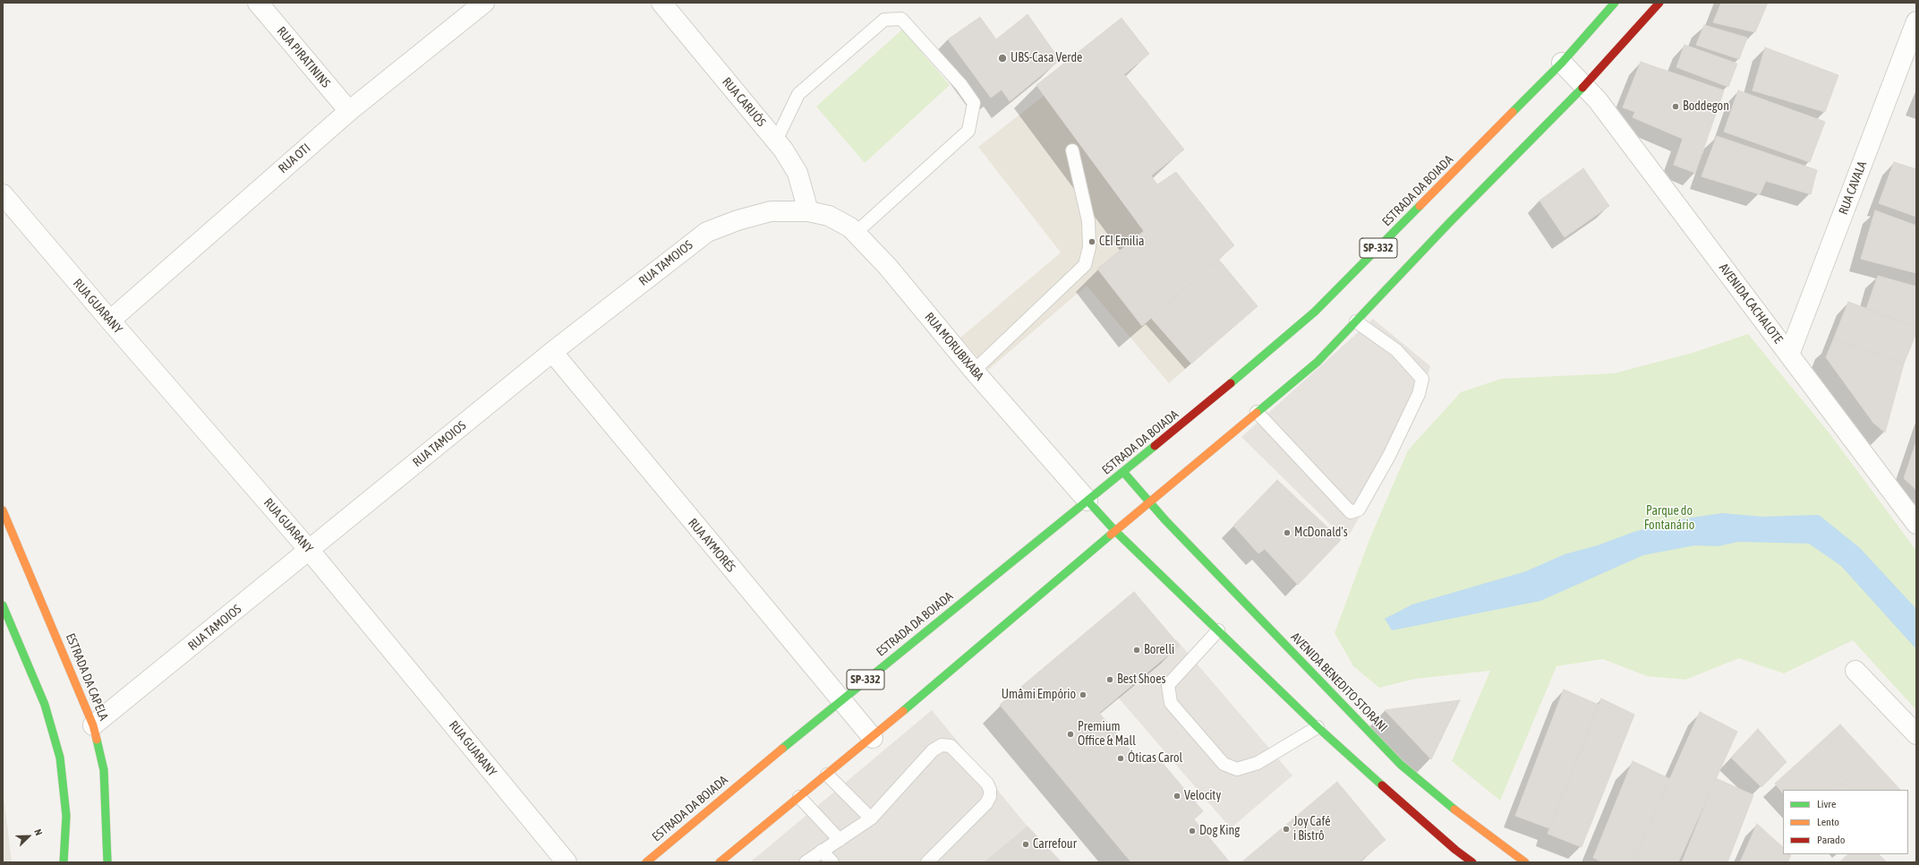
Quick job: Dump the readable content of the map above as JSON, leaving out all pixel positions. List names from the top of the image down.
{
  "streets": {
    "main road": [
      "ESTRADA DA BOIADA",
      "SP-332",
      "ESTRADA DA CAPELA",
      "AVENIDA BENEDITO STORANI"
    ],
    "street": [
      "RUA PIRATININS",
      "RUA CARIJÓS",
      "RUA OTI",
      "RUA CAVALA",
      "RUA TAMOIOS",
      "AVENIDA CACHALOTE",
      "RUA GUARANY",
      "RUA MORUBIXABA",
      "RUA AYMORÉS"
    ]
  },
  "crossings": [
    ["RUA PIRATININS", "RUA OTI"],
    ["RUA CARIJÓS", "RUA TAMOIOS"],
    ["RUA CARIJÓS", "RUA MORUBIXABA"],
    ["RUA OTI", "RUA GUARANY"],
    ["RUA CAVALA", "AVENIDA CACHALOTE"],
    ["ESTRADA DA BOIADA", "AVENIDA CACHALOTE"],
    ["ESTRADA DA BOIADA", "RUA MORUBIXABA"],
    ["ESTRADA DA BOIADA", "RUA AYMORÉS"],
    ["ESTRADA DA BOIADA", "AVENIDA BENEDITO STORANI"],
    ["SP-332", "AVENIDA CACHALOTE"],
    ["SP-332", "RUA AYMORÉS"],
    ["SP-332", "AVENIDA BENEDITO STORANI"],
    ["RUA TAMOIOS", "RUA GUARANY"],
    ["RUA TAMOIOS", "RUA MORUBIXABA"],
    ["RUA TAMOIOS", "RUA AYMORÉS"],
    ["RUA TAMOIOS", "ESTRADA DA CAPELA"]
  ],
  "parks": ["Parque do Fontanário"],
  "places": [
    "UBS-Casa Verde",
    "Boddegon",
    "CEI Emilia",
    "McDonald's",
    "Borelli",
    "Best Shoes",
    "Umâmi Empório",
    "Premium Office & Mall",
    "Óticas Carol",
    "Velocity",
    "Joy Café i Bistrô",
    "Dog King",
    "Carrefour"
  ],
  "legend": ["Livre", "Lento", "Parado"],
  "north": "top right"
}
